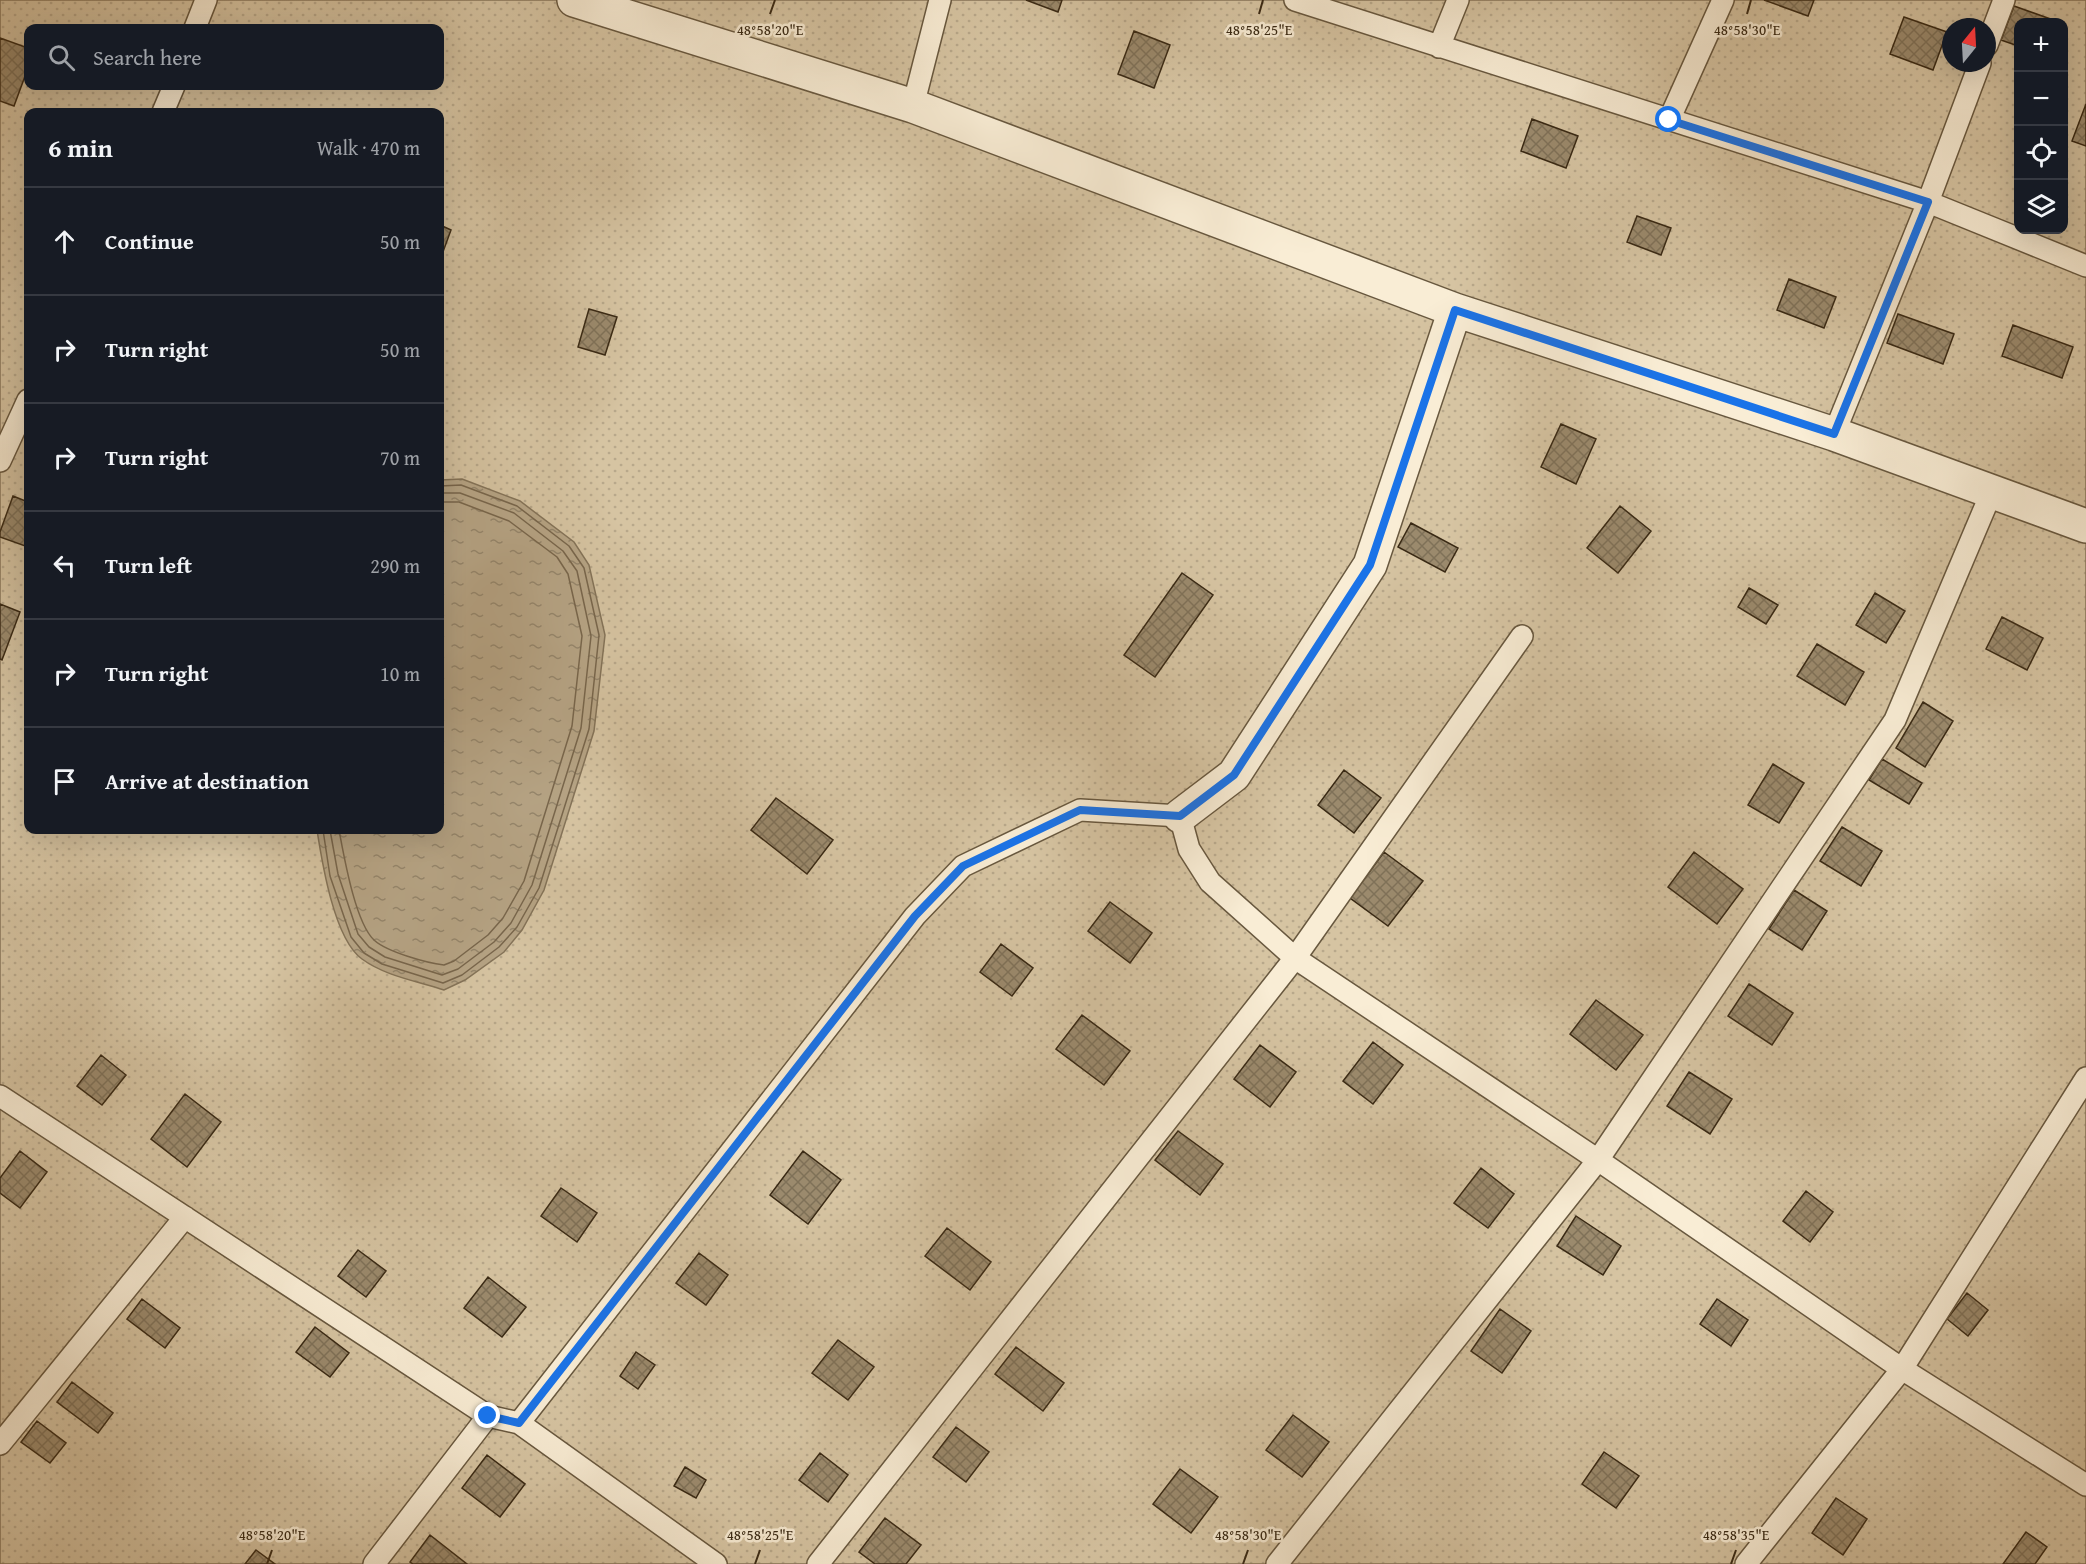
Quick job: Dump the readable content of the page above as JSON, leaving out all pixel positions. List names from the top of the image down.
{
  "north": "top",
  "page": {
    "map_buttons": ["+", "−"],
    "search": "Search here",
    "heading": ["6 min", "Walk · 470 m"],
    "list": [
      ["Continue", "50 m"],
      ["Turn right", "50 m"],
      ["Turn right", "70 m"],
      ["Turn left", "290 m"],
      ["Turn right", "10 m"],
      "Arrive at destination"
    ]
  },
  "coordinates": [
    "48°58'20\"E",
    "48°58'25\"E",
    "48°58'30\"E",
    "48°58'35\"E"
  ]
}
